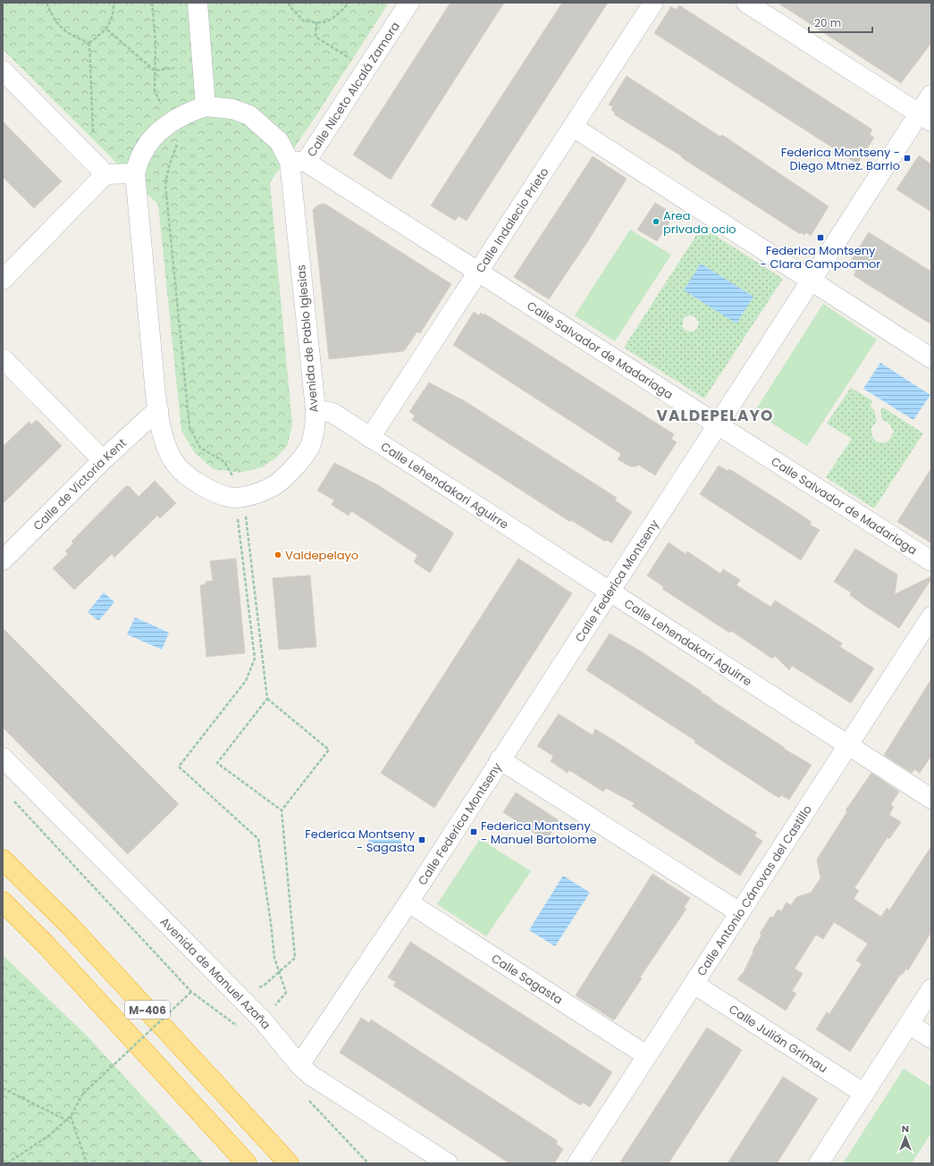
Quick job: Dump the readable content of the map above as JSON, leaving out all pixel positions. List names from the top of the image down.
{
  "streets": {
    "highway": ["M-406"],
    "street": [
      "Calle Niceto Alcalá Zamora",
      "Calle Indalecio Prieto",
      "Avenida de Pablo Iglesias",
      "Calle Salvador de Madariaga",
      "Calle de Victoria Kent",
      "Calle Lehendakari Aguirre",
      "Calle Federica Montseny",
      "Calle Antonio Cánovas del Castillo",
      "Avenida de Manuel Azaña",
      "Calle Sagasta",
      "Calle Julián Grimau"
    ]
  },
  "crossings": [
    ["Calle Niceto Alcalá Zamora", "Avenida de Pablo Iglesias"],
    ["Calle Niceto Alcalá Zamora", "Calle Salvador de Madariaga"],
    ["Calle Indalecio Prieto", "Calle Salvador de Madariaga"],
    ["Calle Indalecio Prieto", "Calle Lehendakari Aguirre"],
    ["Avenida de Pablo Iglesias", "Calle Salvador de Madariaga"],
    ["Avenida de Pablo Iglesias", "Calle de Victoria Kent"],
    ["Avenida de Pablo Iglesias", "Calle Lehendakari Aguirre"],
    ["Calle Salvador de Madariaga", "Calle Federica Montseny"],
    ["Calle Lehendakari Aguirre", "Calle Federica Montseny"],
    ["Calle Lehendakari Aguirre", "Calle Antonio Cánovas del Castillo"],
    ["Calle Federica Montseny", "Avenida de Manuel Azaña"],
    ["Calle Federica Montseny", "Calle Sagasta"],
    ["Calle Antonio Cánovas del Castillo", "Calle Sagasta"],
    ["Calle Antonio Cánovas del Castillo", "Calle Julián Grimau"]
  ],
  "districts": ["VALDEPELAYO"],
  "places": {
    "transit": [
      "Federica Montseny - Diego Mtnez. Barrio",
      "Federica Montseny - Clara Campoamor",
      "Federica Montseny - Manuel Bartolome",
      "Federica Montseny - Sagasta"
    ],
    "other": ["Area privada ocio", "Valdepelayo"]
  },
  "scale_bar": "20 m",
  "north": "top"
}
